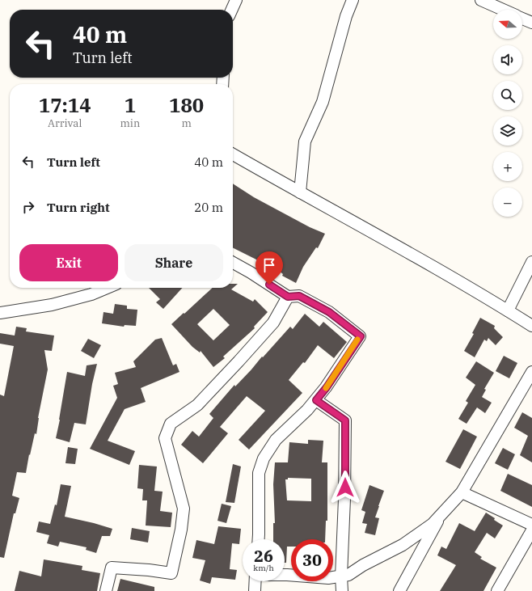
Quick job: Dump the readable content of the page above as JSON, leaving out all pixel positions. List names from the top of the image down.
{
  "north": "left",
  "page": {
    "map_buttons": ["+", "−"],
    "turn": ["40 m", "Turn left"],
    "eta": [
      "17:14",
      "Arrival",
      "1",
      "min",
      "180",
      "m"
    ],
    "list": [
      {
        "name": "Turn left",
        "value": "40 m"
      },
      {
        "name": "Turn right",
        "value": "20 m"
      }
    ],
    "buttons": ["Exit", "Share"],
    "speed": "26 km/h",
    "limit": "30"
  }
}
